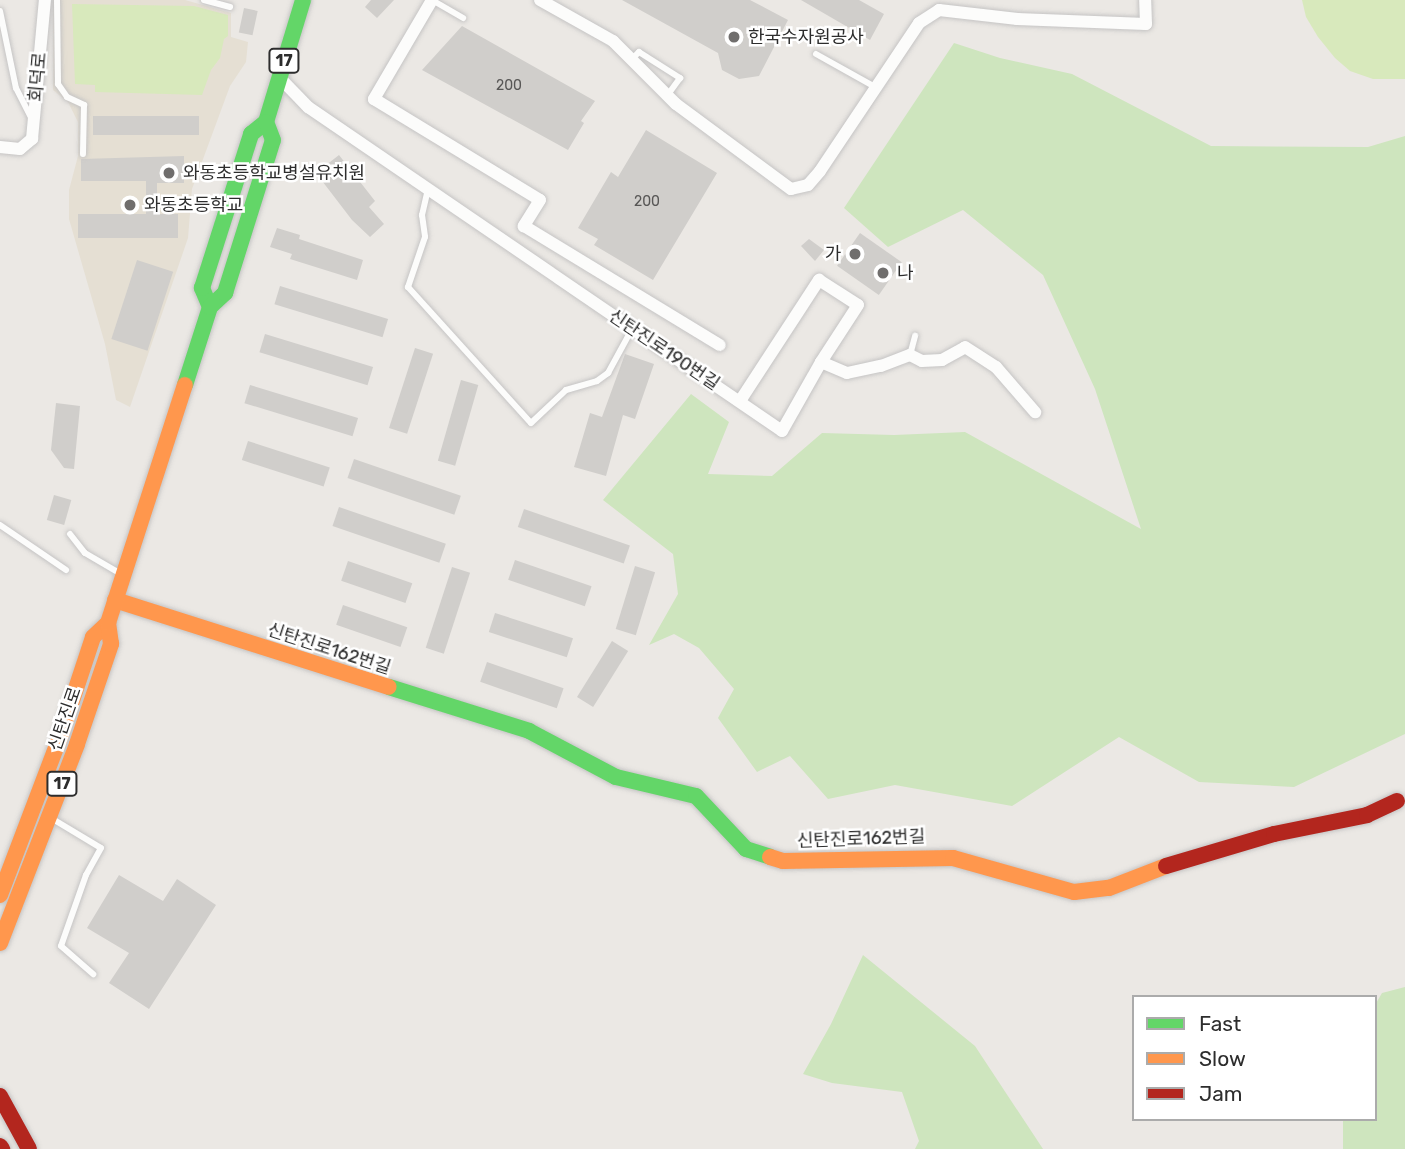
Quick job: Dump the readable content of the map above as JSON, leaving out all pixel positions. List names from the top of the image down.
{
  "streets": {
    "main road": ["17", "신탄진로162번길", "신탄진로"],
    "street": ["회덕로", "신탄진로190번길"]
  },
  "crossings": [
    ["신탄진로190번길", "신탄진로"],
    ["신탄진로162번길", "신탄진로"]
  ],
  "places": [
    "한국수자원공사",
    "와동초등학교병설유치원",
    "와동초등학교",
    "가",
    "나"
  ],
  "house_numbers": ["200", "200"],
  "legend": ["Fast", "Slow", "Jam"]
}
